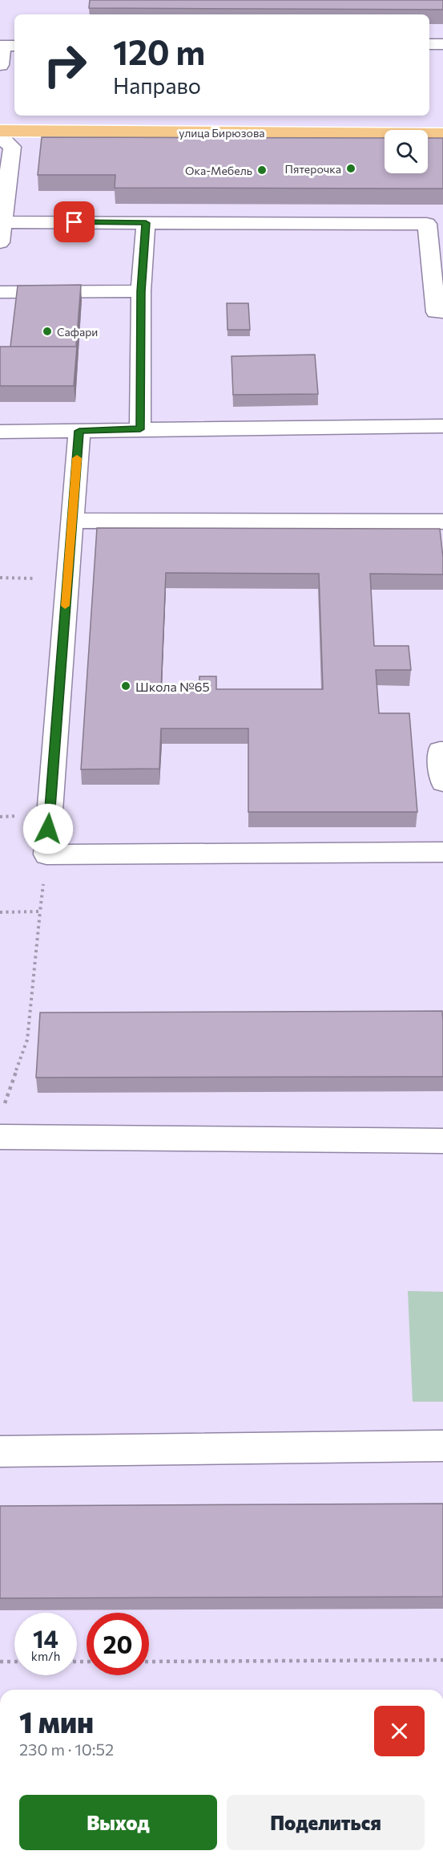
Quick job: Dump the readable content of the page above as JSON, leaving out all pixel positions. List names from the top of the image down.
{
  "streets": {
    "main road": ["улица Бирюзова"]
  },
  "places": [
    "Пятерочка",
    "Ока-Мебель",
    "Сафари",
    "Школа №65"
  ],
  "page": {
    "turn": ["120 m", "Направо"],
    "speed": "14 km/h",
    "limit": "20",
    "heading": ["1 мин", "230 m · 10:52"],
    "buttons": ["Выход", "Поделиться"]
  }
}
